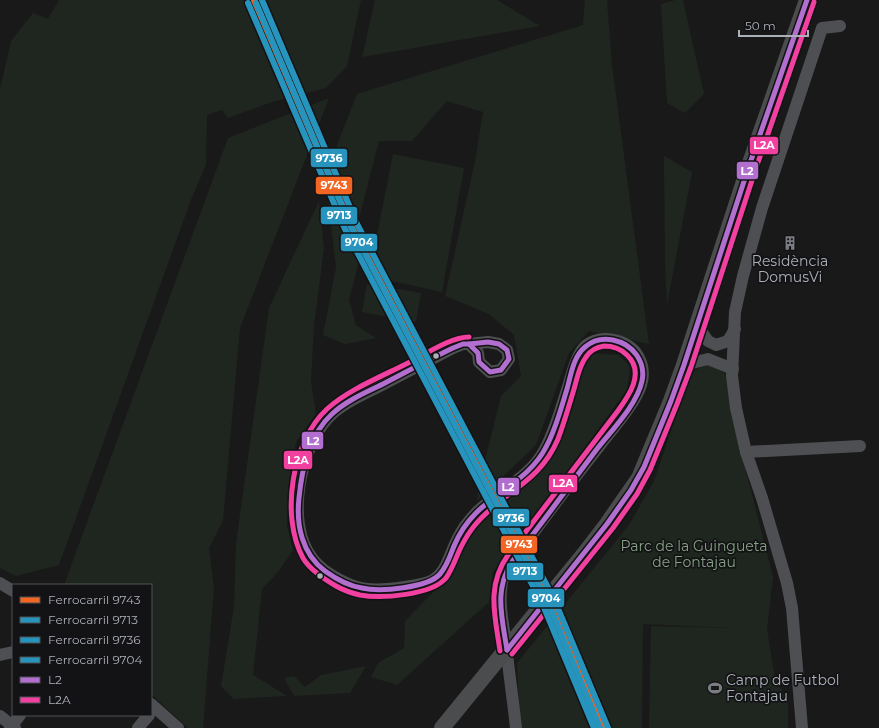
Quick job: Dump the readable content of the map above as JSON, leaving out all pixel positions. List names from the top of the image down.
{
  "parks": ["Parc de la Guingueta de Fontajau"],
  "places": {
    "building": ["Residència DomusVi"],
    "sports": ["Camp de Futbol Fontajau"]
  },
  "lines": [
    "rail line 9743",
    "rail line 9736",
    "transit line L2",
    "transit line L2A",
    "rail line 9713",
    "rail line 9704"
  ],
  "legend": [
    "Ferrocarril 9743",
    "Ferrocarril 9713",
    "Ferrocarril 9736",
    "Ferrocarril 9704",
    "L2",
    "L2A"
  ],
  "scale_bar": "50 m"
}
